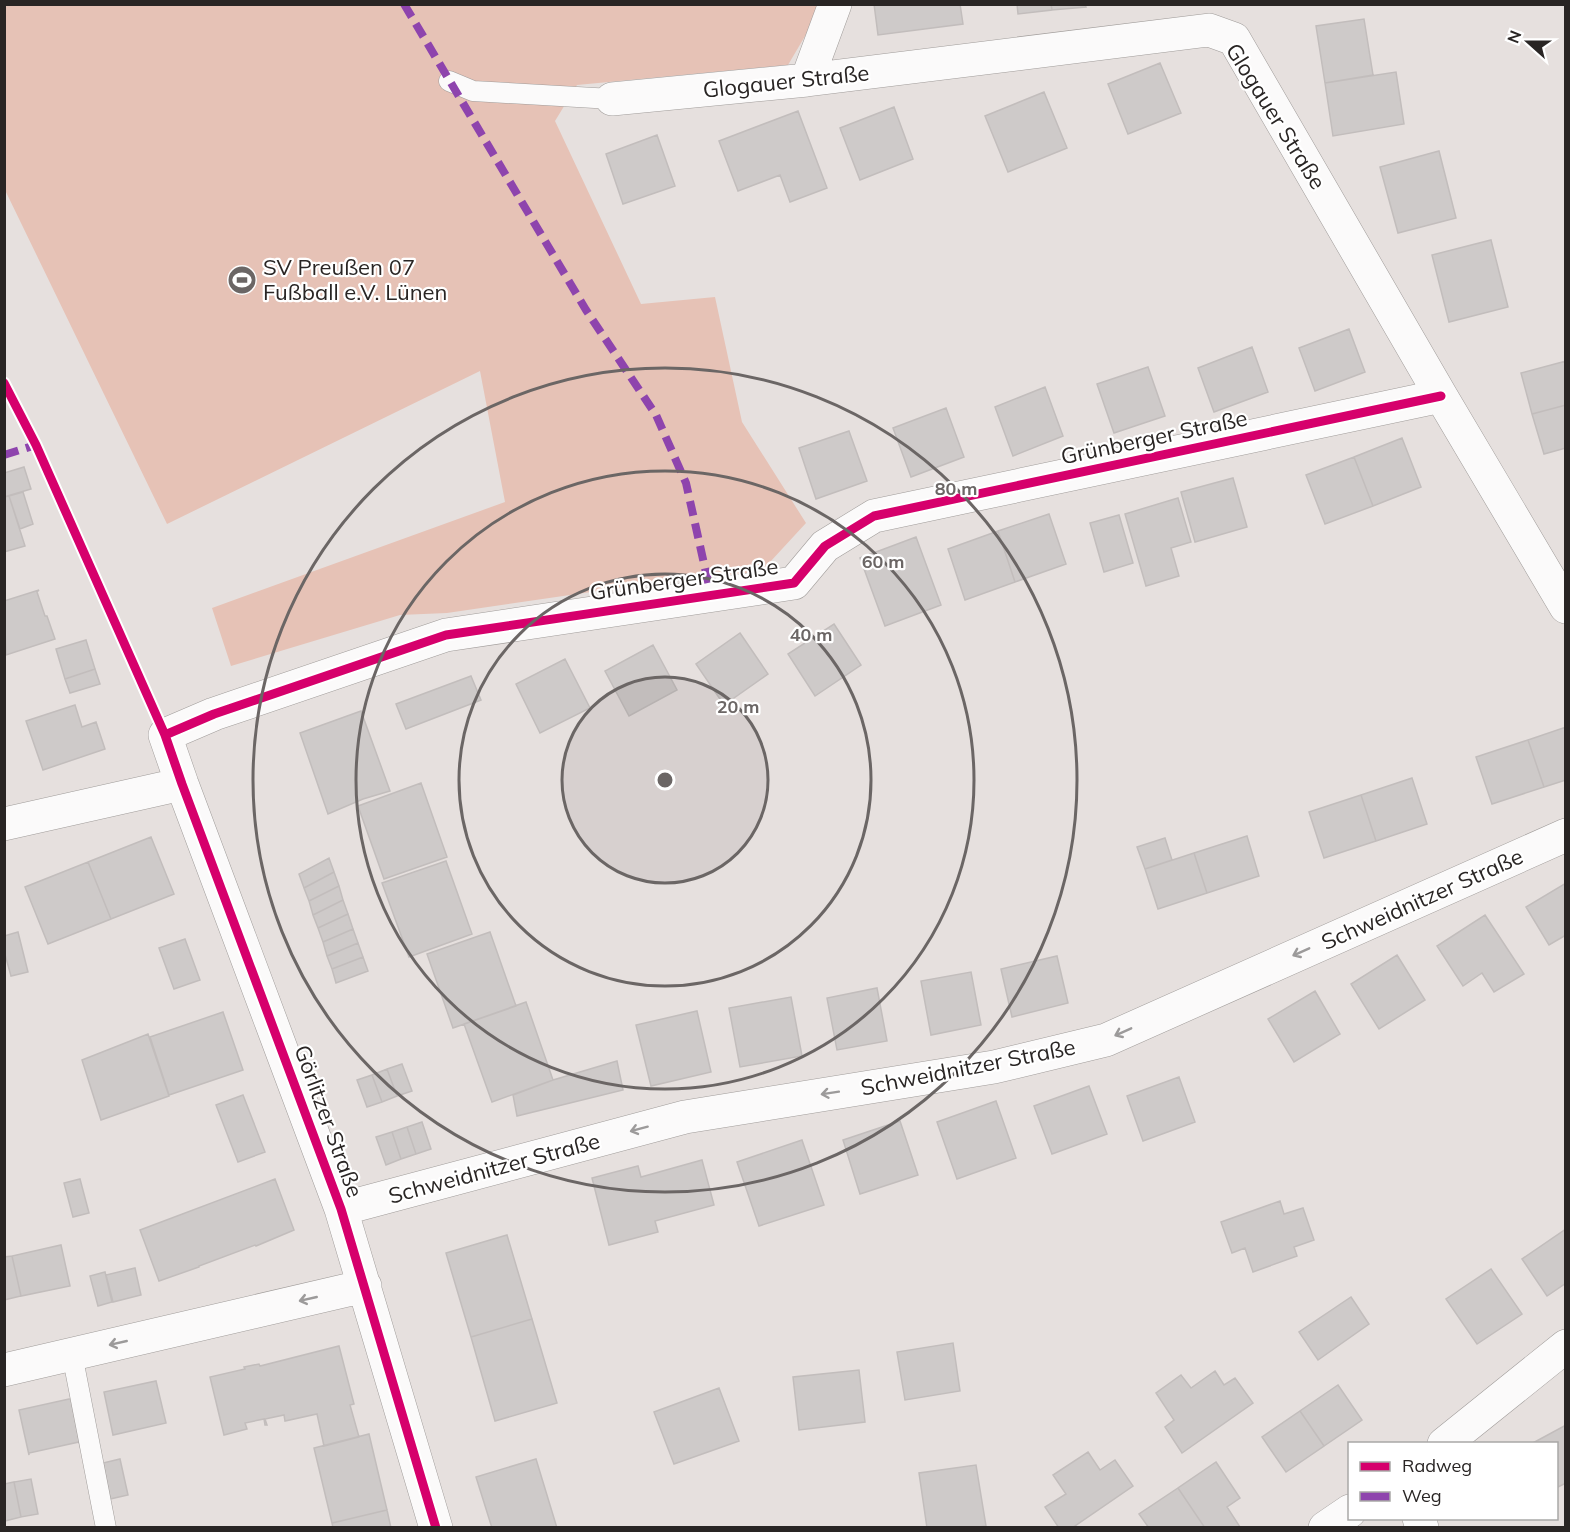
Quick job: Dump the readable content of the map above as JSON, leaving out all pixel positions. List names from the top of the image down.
{
  "streets": {
    "street": [
      "Glogauer Straße",
      "Grünberger Straße",
      "Schweidnitzer Straße",
      "Görlitzer Straße"
    ]
  },
  "crossings": [
    ["Glogauer Straße", "Grünberger Straße"],
    ["Grünberger Straße", "Görlitzer Straße"],
    ["Schweidnitzer Straße", "Görlitzer Straße"]
  ],
  "one_way": ["Schweidnitzer Straße"],
  "places": {
    "sports": ["SV Preußen 07 Fußball e.V. Lünen"]
  },
  "legend": ["Radweg", "Weg"],
  "north": "left",
  "rings": [
    "80 m",
    "60 m",
    "40 m",
    "20 m"
  ]
}
